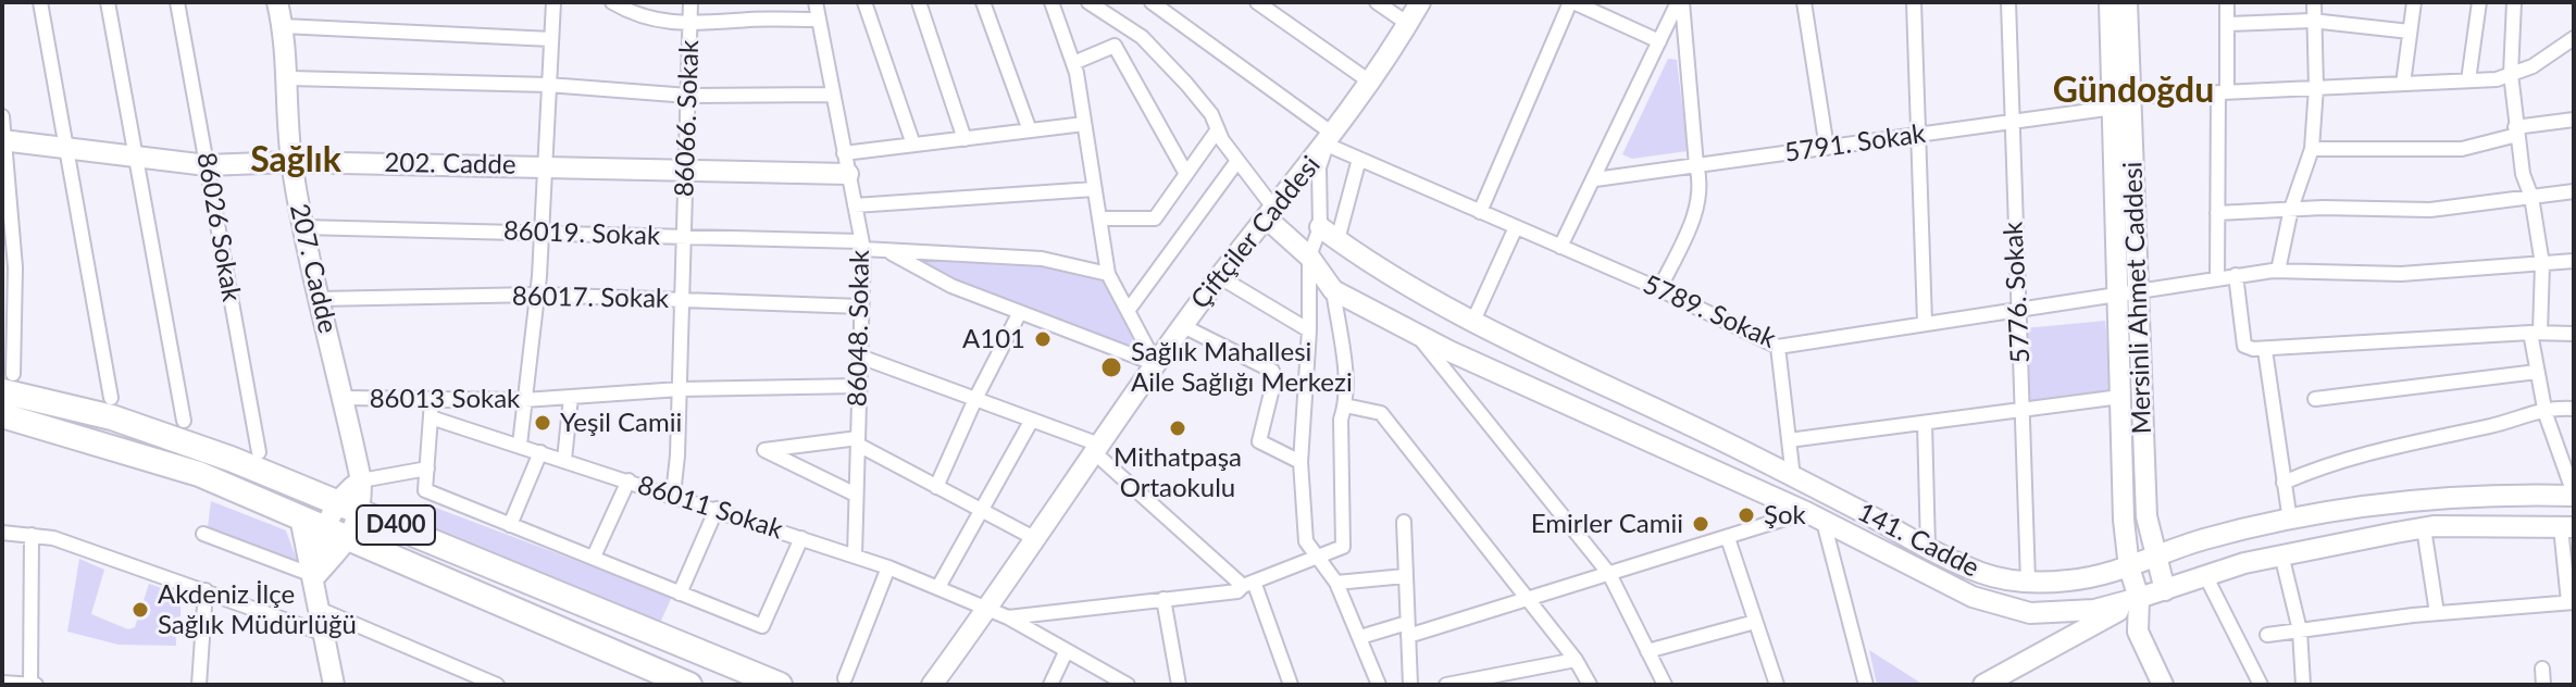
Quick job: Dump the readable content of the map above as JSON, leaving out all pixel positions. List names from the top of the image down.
{
  "streets": {
    "highway": ["D400"],
    "street": [
      "86066. Sokak",
      "5791. Sokak",
      "202. Cadde",
      "86026 Sokak",
      "Çiftçiler Caddesi",
      "86019. Sokak",
      "207. Cadde",
      "5776. Sokak",
      "86017. Sokak",
      "Mersinli Ahmet Caddesi",
      "5789. Sokak",
      "86048. Sokak",
      "86013 Sokak",
      "86011 Sokak",
      "141. Cadde"
    ]
  },
  "crossings": [
    ["86066. Sokak", "202. Cadde"],
    ["86066. Sokak", "86019. Sokak"],
    ["86066. Sokak", "86017. Sokak"],
    ["86066. Sokak", "86013 Sokak"],
    ["86066. Sokak", "86011 Sokak"],
    ["5791. Sokak", "5776. Sokak"],
    ["5791. Sokak", "Mersinli Ahmet Caddesi"],
    ["202. Cadde", "86026 Sokak"],
    ["202. Cadde", "207. Cadde"],
    ["202. Cadde", "86048. Sokak"],
    ["Çiftçiler Caddesi", "86019. Sokak"],
    ["Çiftçiler Caddesi", "5789. Sokak"],
    ["Çiftçiler Caddesi", "86011 Sokak"],
    ["Çiftçiler Caddesi", "141. Cadde"],
    ["86019. Sokak", "207. Cadde"],
    ["86019. Sokak", "86048. Sokak"],
    ["207. Cadde", "86017. Sokak"],
    ["207. Cadde", "86013 Sokak"],
    ["207. Cadde", "D400"],
    ["5776. Sokak", "5789. Sokak"],
    ["5776. Sokak", "141. Cadde"],
    ["86017. Sokak", "86048. Sokak"],
    ["Mersinli Ahmet Caddesi", "5789. Sokak"],
    ["Mersinli Ahmet Caddesi", "141. Cadde"],
    ["86048. Sokak", "86013 Sokak"],
    ["86048. Sokak", "86011 Sokak"]
  ],
  "districts": ["Gündoğdu", "Sağlık"],
  "places": [
    "A101",
    "Sağlık Mahallesi Aile Sağlığı Merkezi",
    "Yeşil Camii",
    "Mithatpaşa Ortaokulu",
    "Şok",
    "Emirler Camii",
    "Akdeniz İlçe Sağlık Müdürlüğü"
  ]
}
